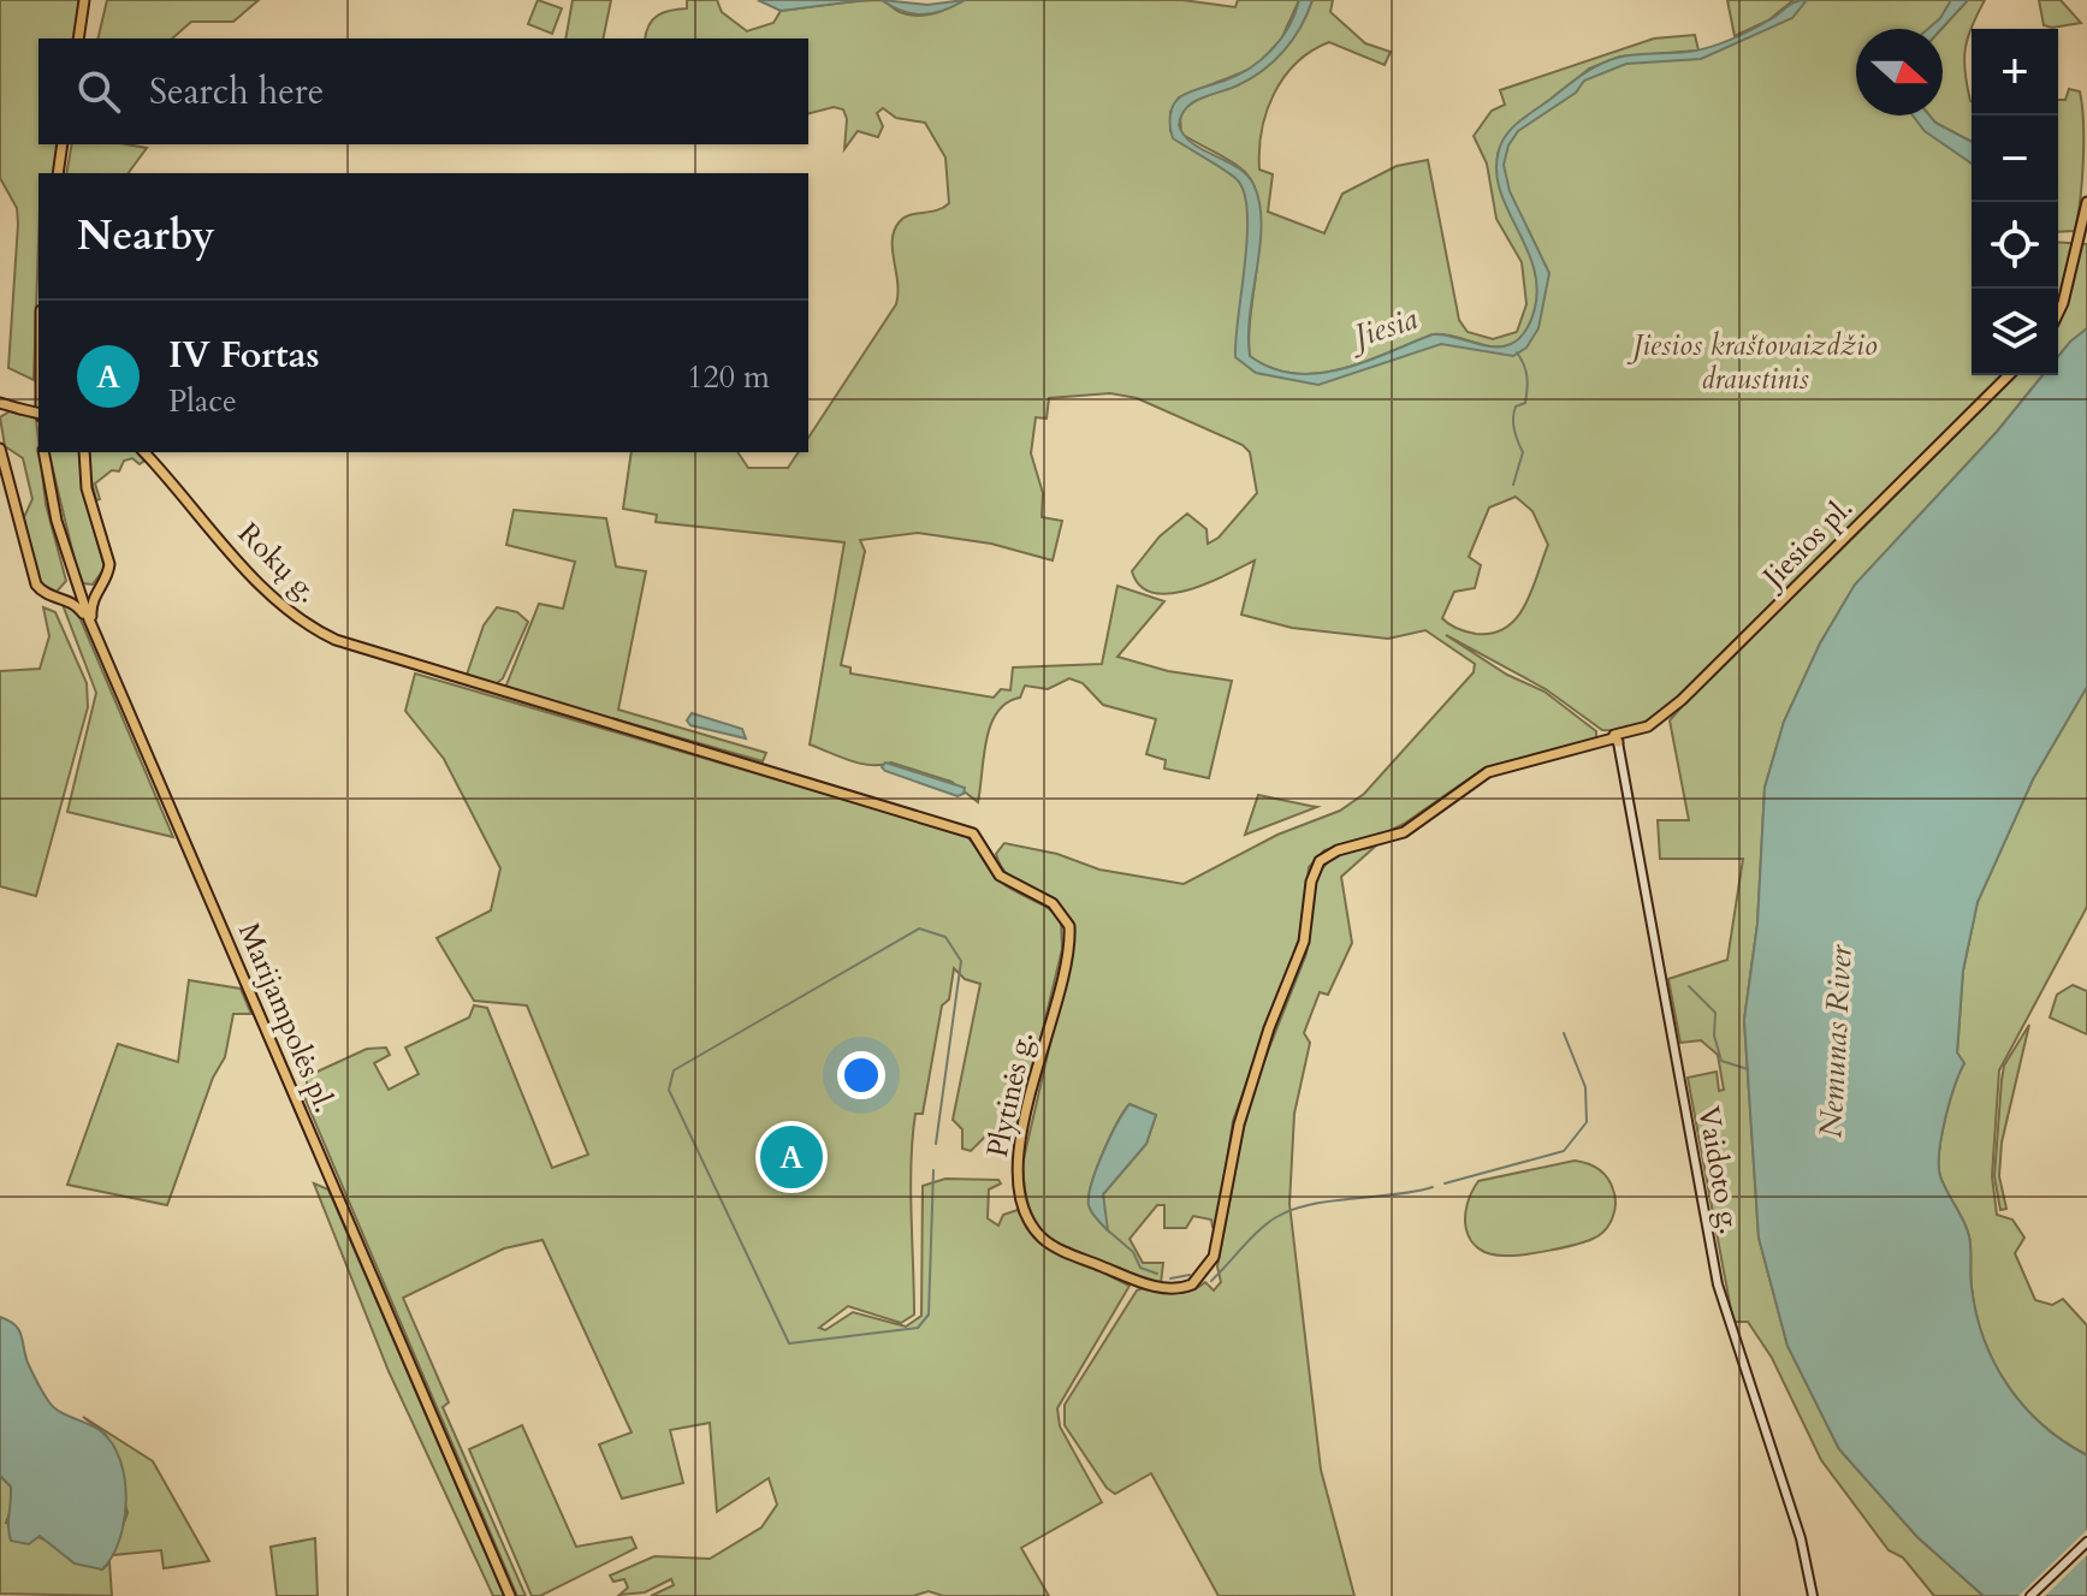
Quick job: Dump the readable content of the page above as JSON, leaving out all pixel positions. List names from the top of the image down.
{
  "streets": {
    "main road": [
      "Jiesios pl.",
      "Rokų g.",
      "Marijampolės pl.",
      "Plytinės g.",
      "Vaidoto g."
    ]
  },
  "crossings": [
    ["Jiesios pl.", "Plytinės g."],
    ["Jiesios pl.", "Vaidoto g."],
    ["Rokų g.", "Plytinės g."],
    ["Plytinės g.", "Vaidoto g."]
  ],
  "water": ["Jiesia", "Nemunas River"],
  "parks": ["Jiesios kraštovaizdžio draustinis"],
  "north": "right",
  "page": {
    "map_buttons": ["+", "−"],
    "search": "Search here",
    "heading": "Nearby",
    "list": [
      {
        "mark": "A",
        "name": "IV Fortas",
        "note": "Place",
        "value": "120 m"
      }
    ],
    "pins": "A"
  }
}
